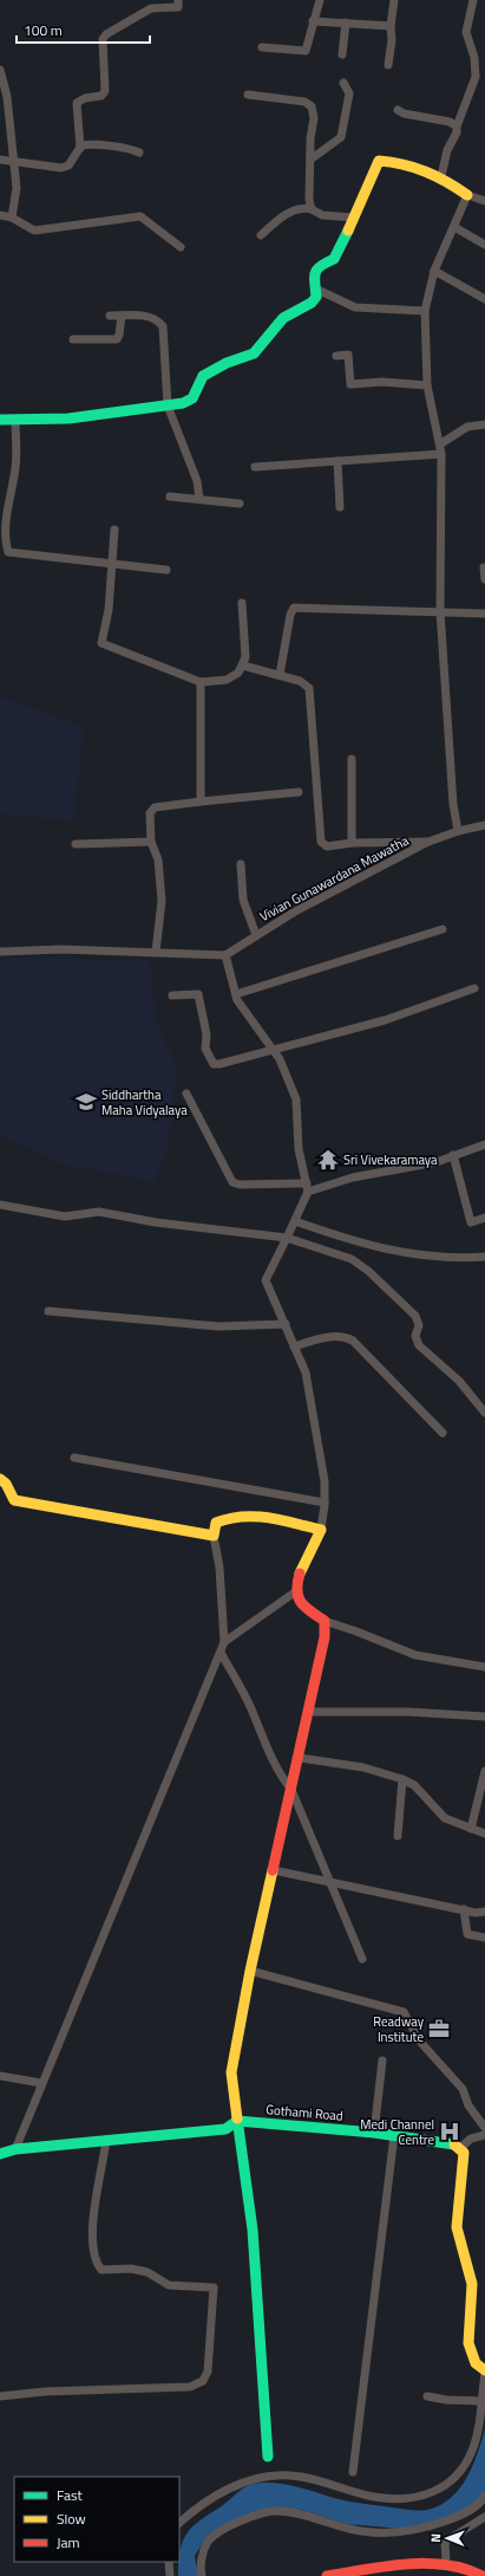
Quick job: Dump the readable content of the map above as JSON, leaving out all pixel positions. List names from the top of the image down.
{
  "streets": {
    "street": ["Vivian Gunawardana Mawatha", "Gothami Road"]
  },
  "places": {
    "school or university": ["Siddhartha Maha Vidyalaya"],
    "temple": ["Sri Vivekaramaya"],
    "office": ["Readway Institute"],
    "hospital": ["Medi Channel Centre"]
  },
  "legend": ["Fast", "Slow", "Jam"],
  "scale_bar": "100 m",
  "north": "left"
}
